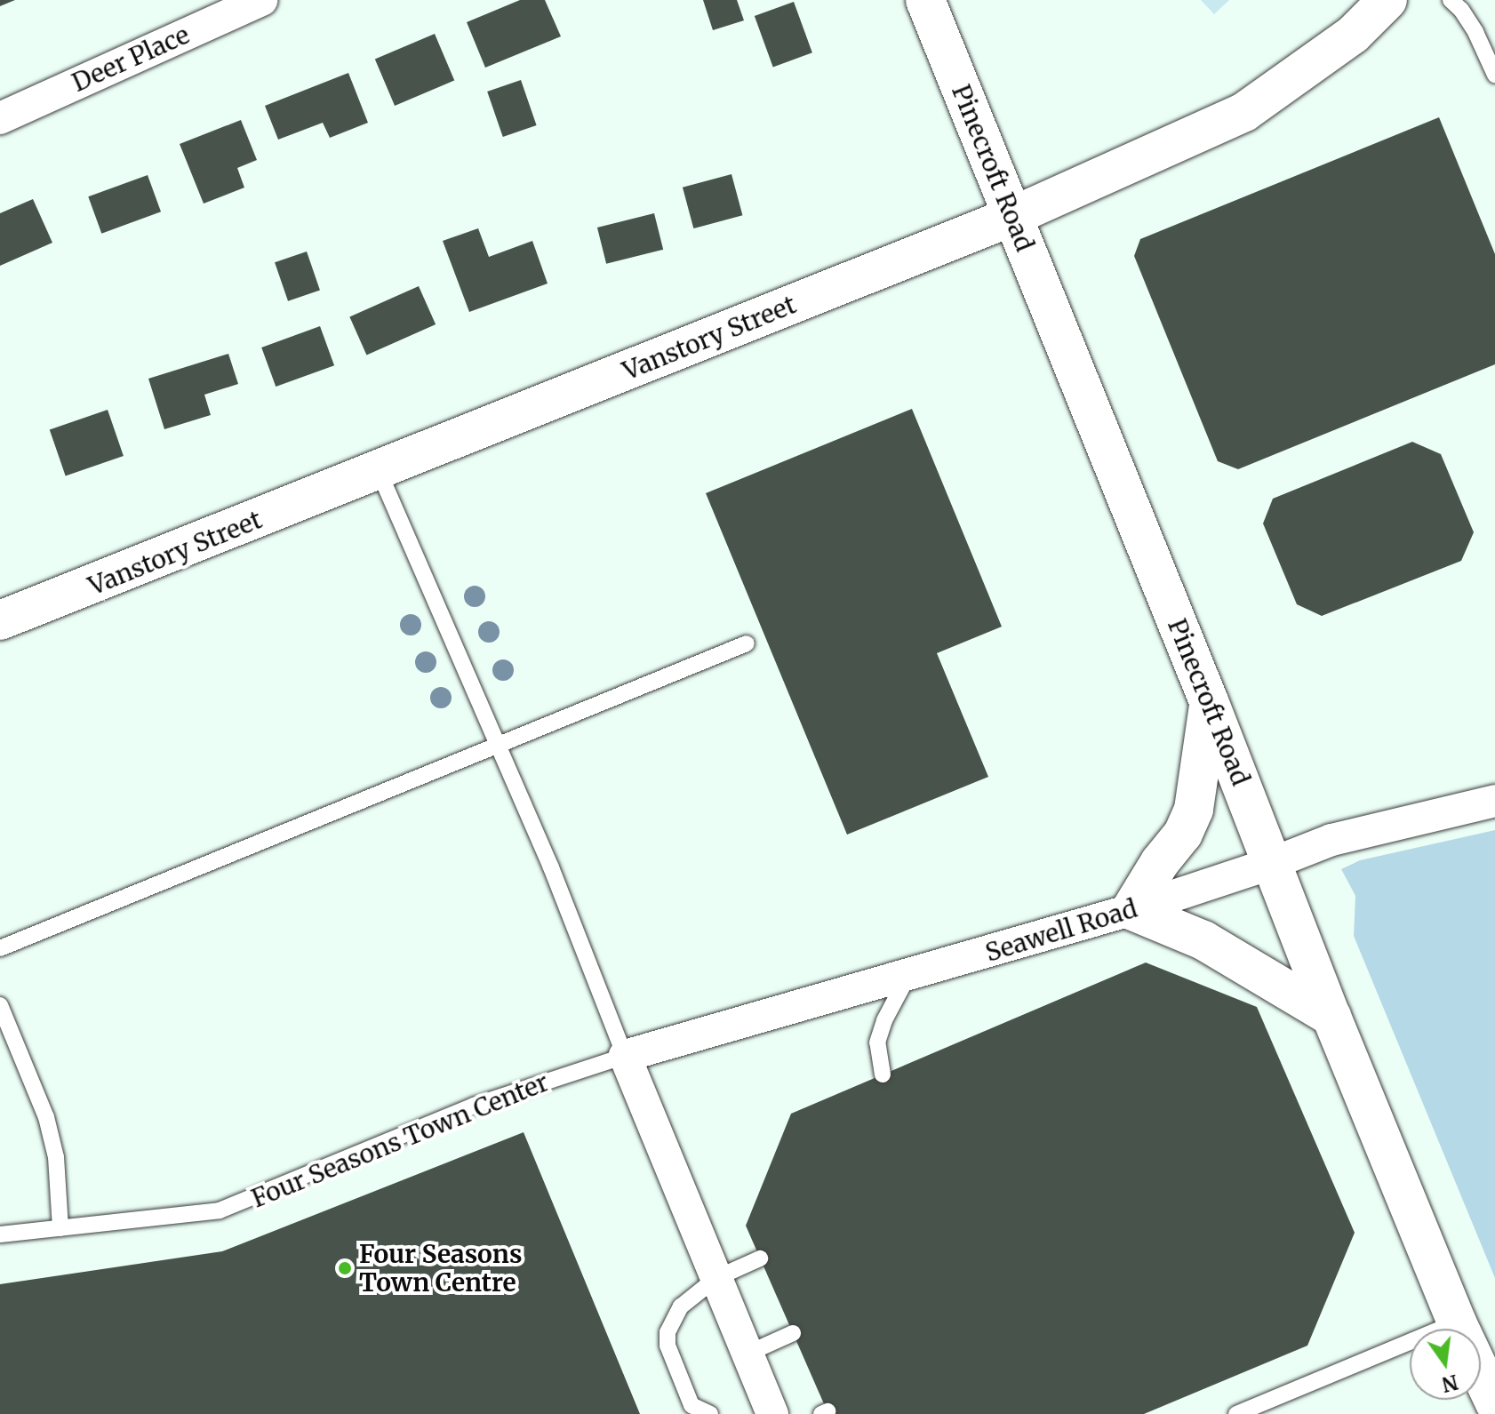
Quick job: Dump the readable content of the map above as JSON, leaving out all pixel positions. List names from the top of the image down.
{
  "streets": {
    "street": [
      "Deer Place",
      "Pinecroft Road",
      "Vanstory Street",
      "Seawell Road"
    ],
    "lane": ["Four Seasons Town Center"]
  },
  "crossings": [
    ["Pinecroft Road", "Vanstory Street"],
    ["Pinecroft Road", "Seawell Road"],
    ["Seawell Road", "Four Seasons Town Center"]
  ],
  "places": ["Four Seasons Town Centre"],
  "north": "bottom"
}
